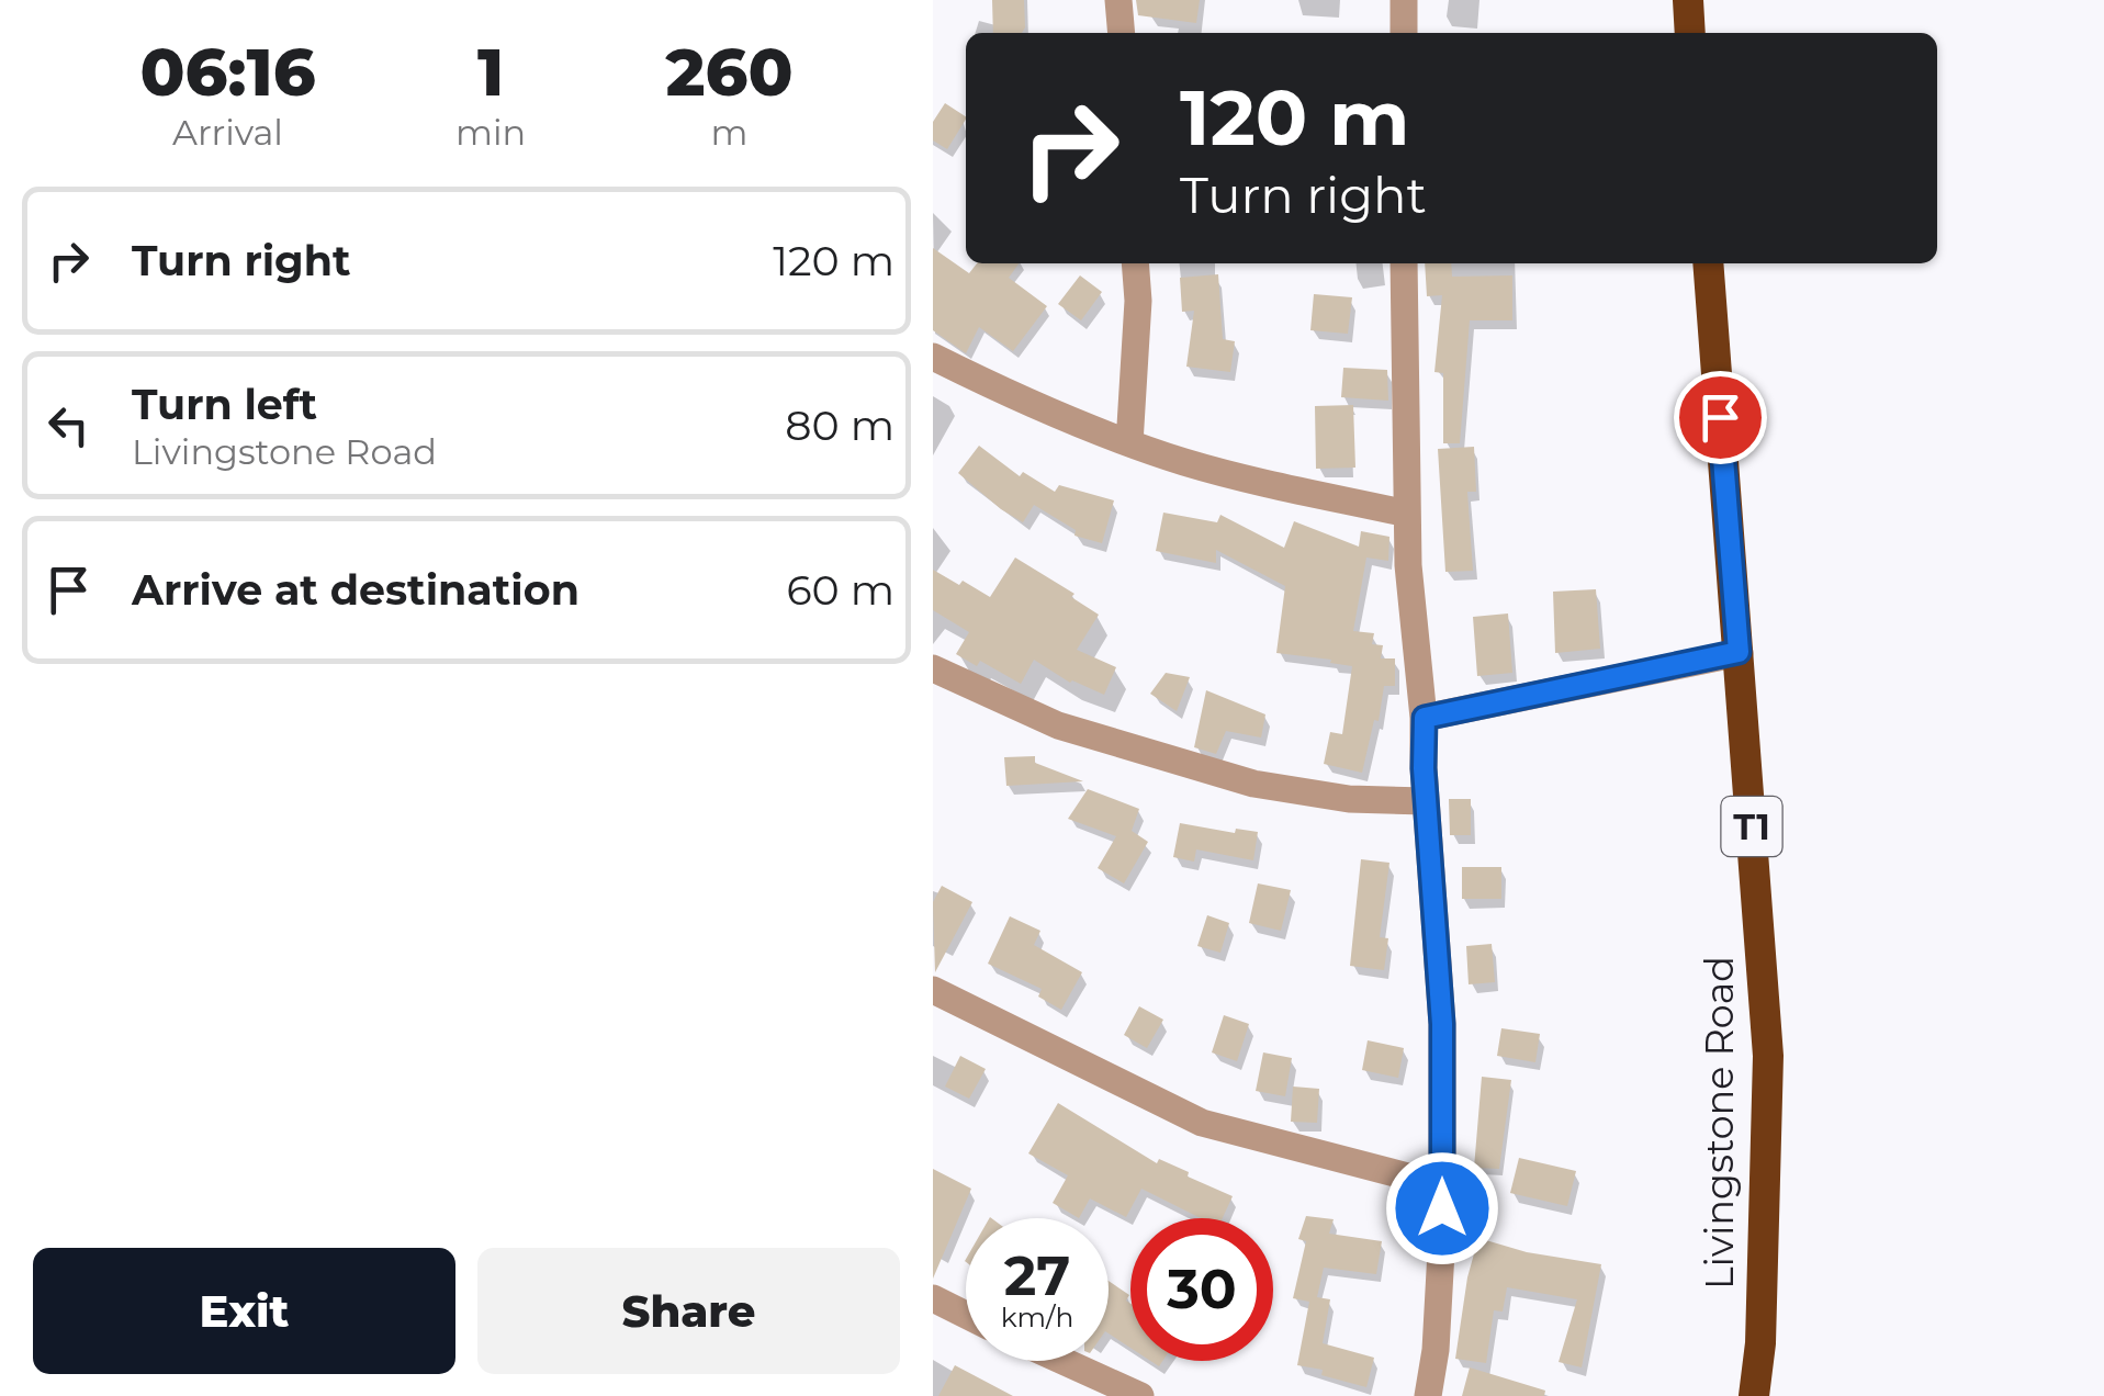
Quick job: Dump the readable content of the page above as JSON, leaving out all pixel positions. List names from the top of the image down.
{
  "streets": {
    "highway": ["T1", "Livingstone Road"]
  },
  "page": {
    "eta": [
      "06:16",
      "Arrival",
      "1",
      "min",
      "260",
      "m"
    ],
    "turn": ["120 m", "Turn right"],
    "list": [
      {
        "name": "Turn right",
        "value": "120 m"
      },
      {
        "name": "Turn left",
        "note": "Livingstone Road",
        "value": "80 m"
      },
      {
        "name": "Arrive at destination",
        "value": "60 m"
      }
    ],
    "speed": "27 km/h",
    "limit": "30",
    "buttons": ["Exit", "Share"]
  }
}
